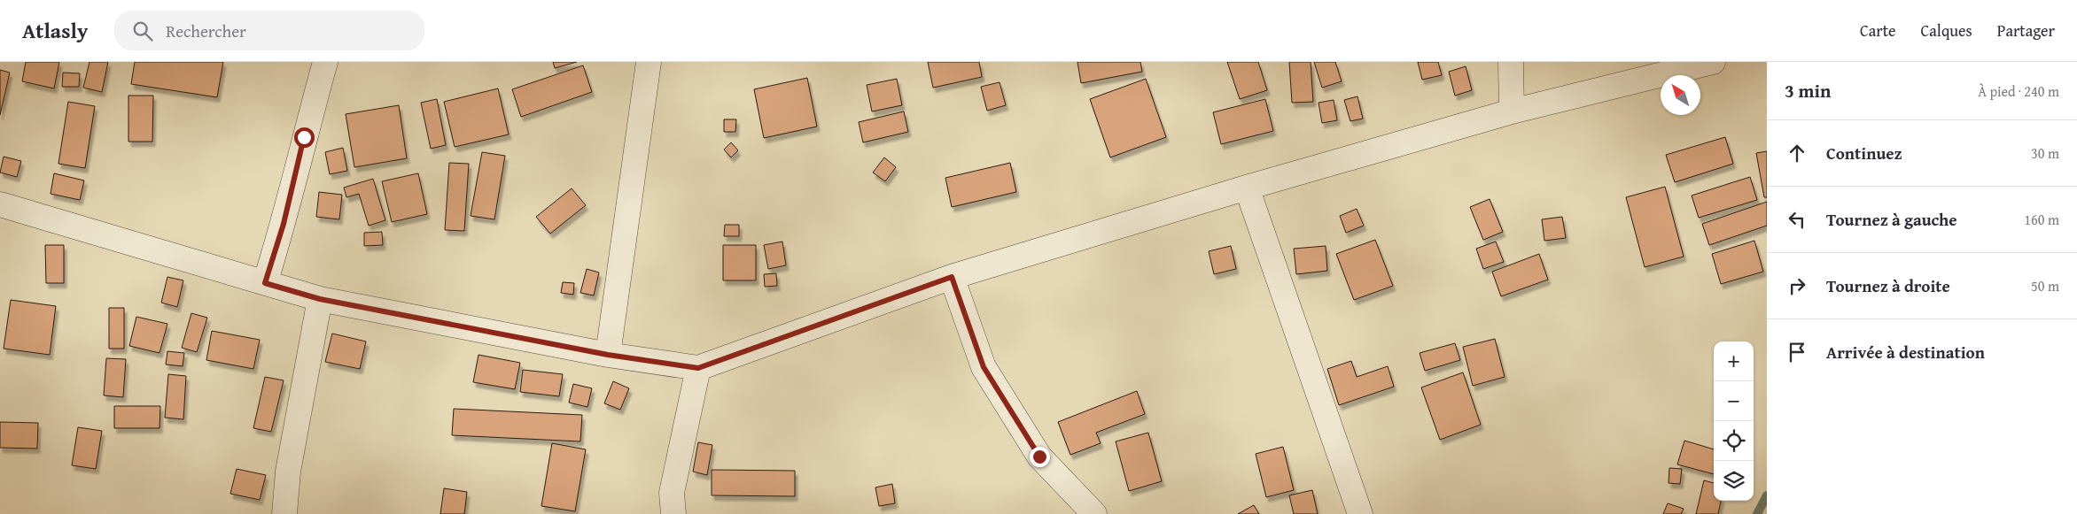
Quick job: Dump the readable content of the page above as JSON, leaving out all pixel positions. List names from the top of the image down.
{
  "north": "top left",
  "page": {
    "header": "Atlasly",
    "search": "Rechercher",
    "nav": ["Carte", "Calques", "Partager"],
    "heading": ["3 min", "À pied · 240 m"],
    "list": [
      ["Continuez", "30 m"],
      ["Tournez à gauche", "160 m"],
      ["Tournez à droite", "50 m"],
      "Arrivée à destination"
    ],
    "map_buttons": ["+", "−"]
  }
}
